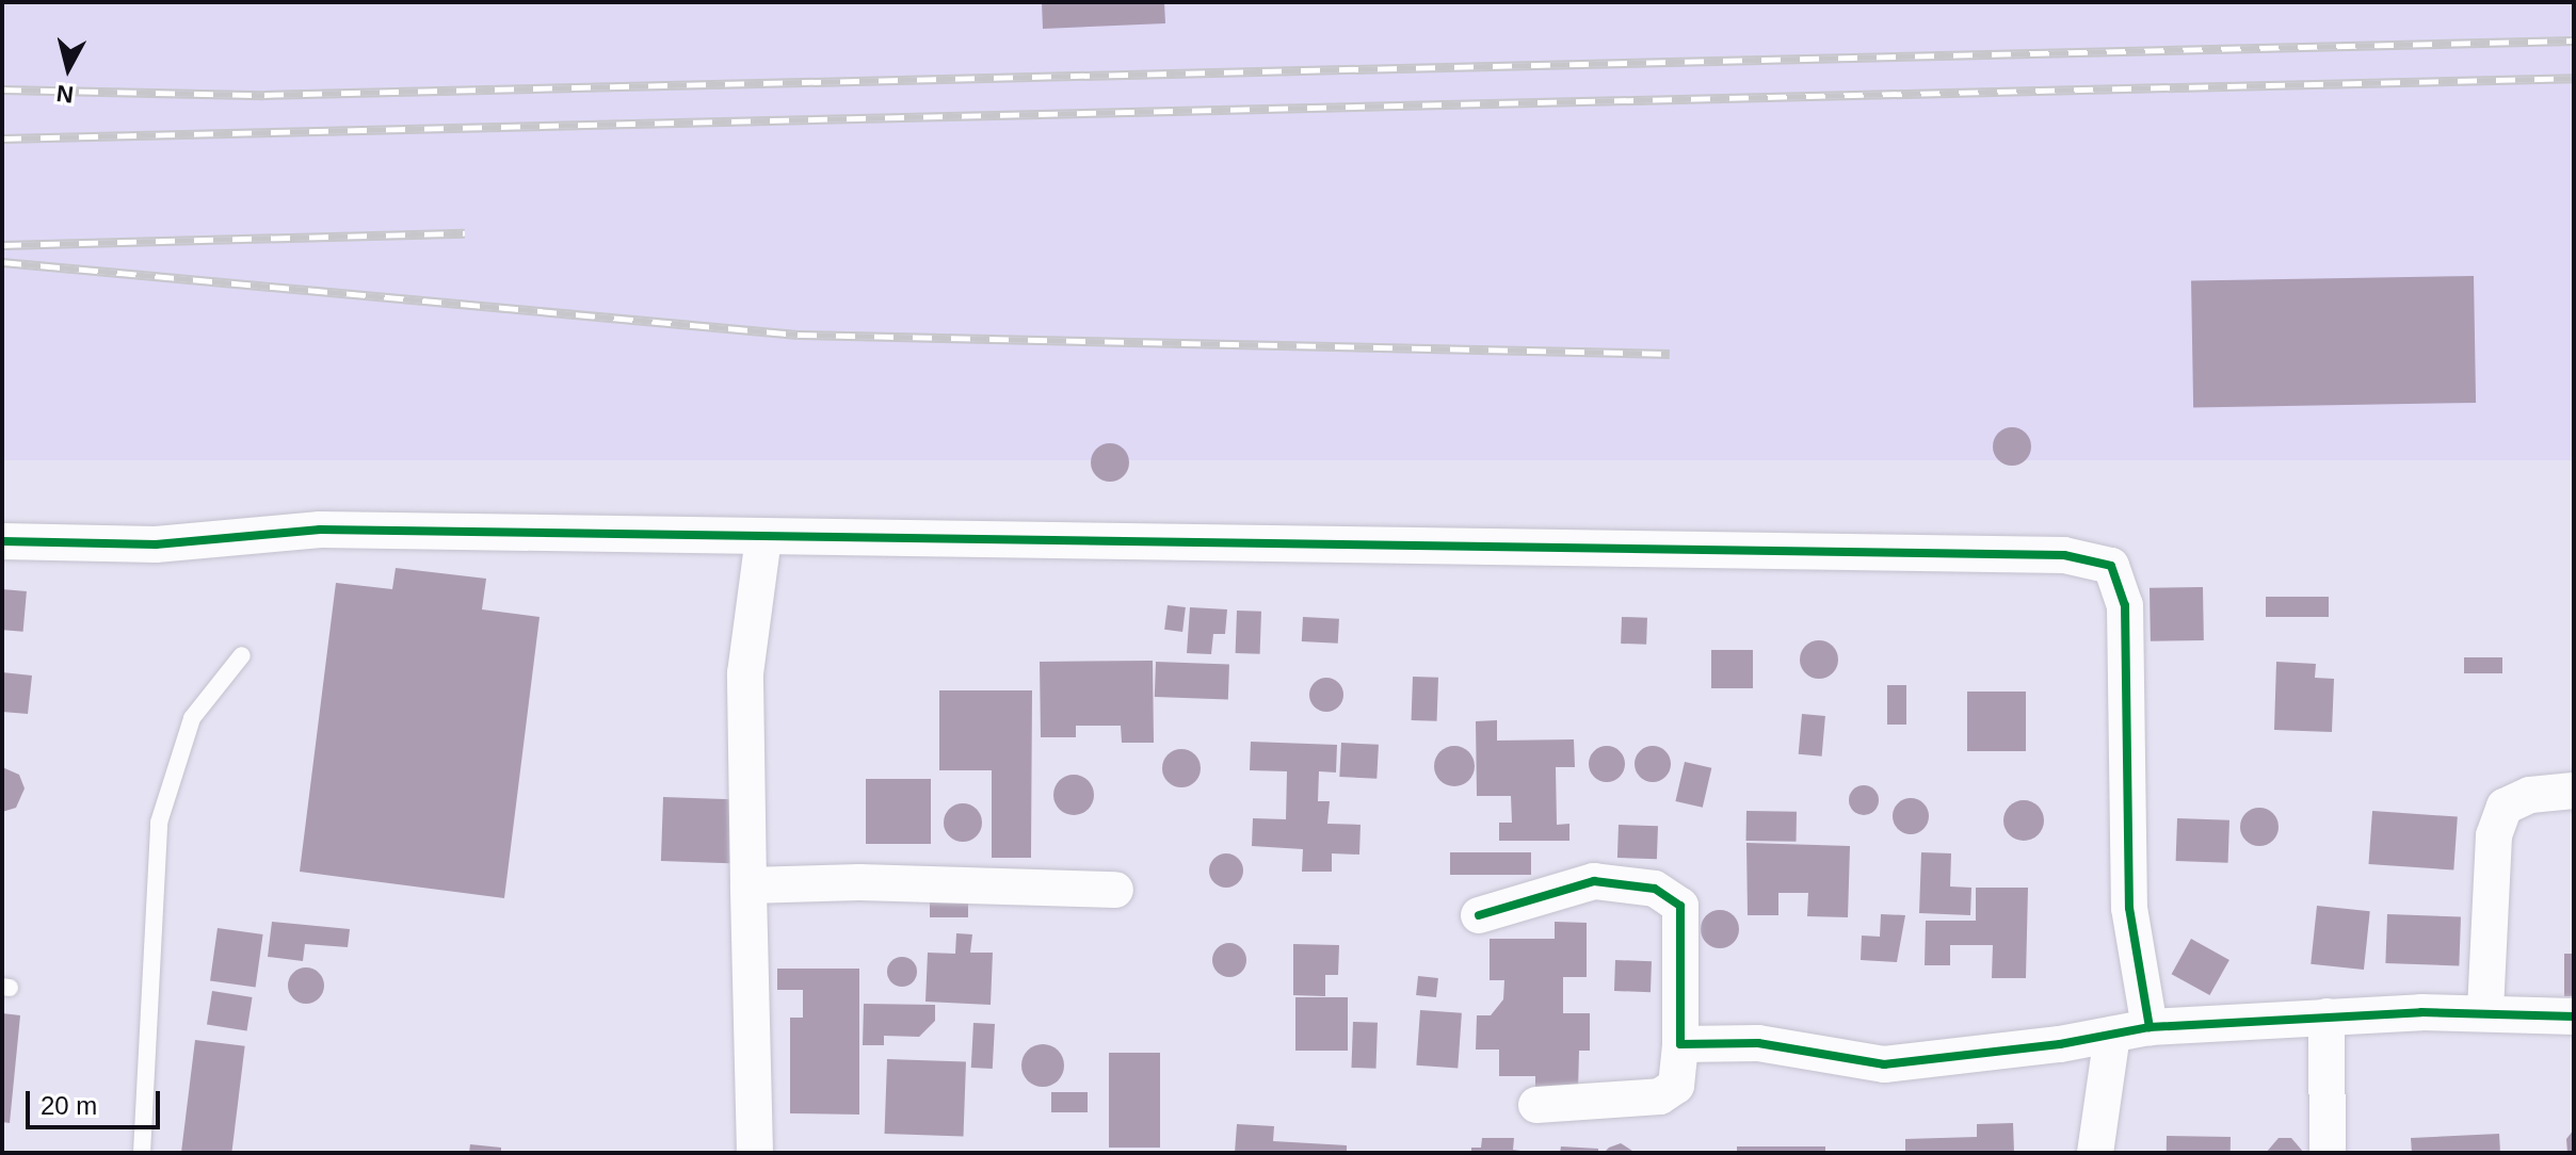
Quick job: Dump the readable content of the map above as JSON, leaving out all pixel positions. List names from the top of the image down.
{
  "scale_bar": "20 m",
  "north": "bottom"
}
